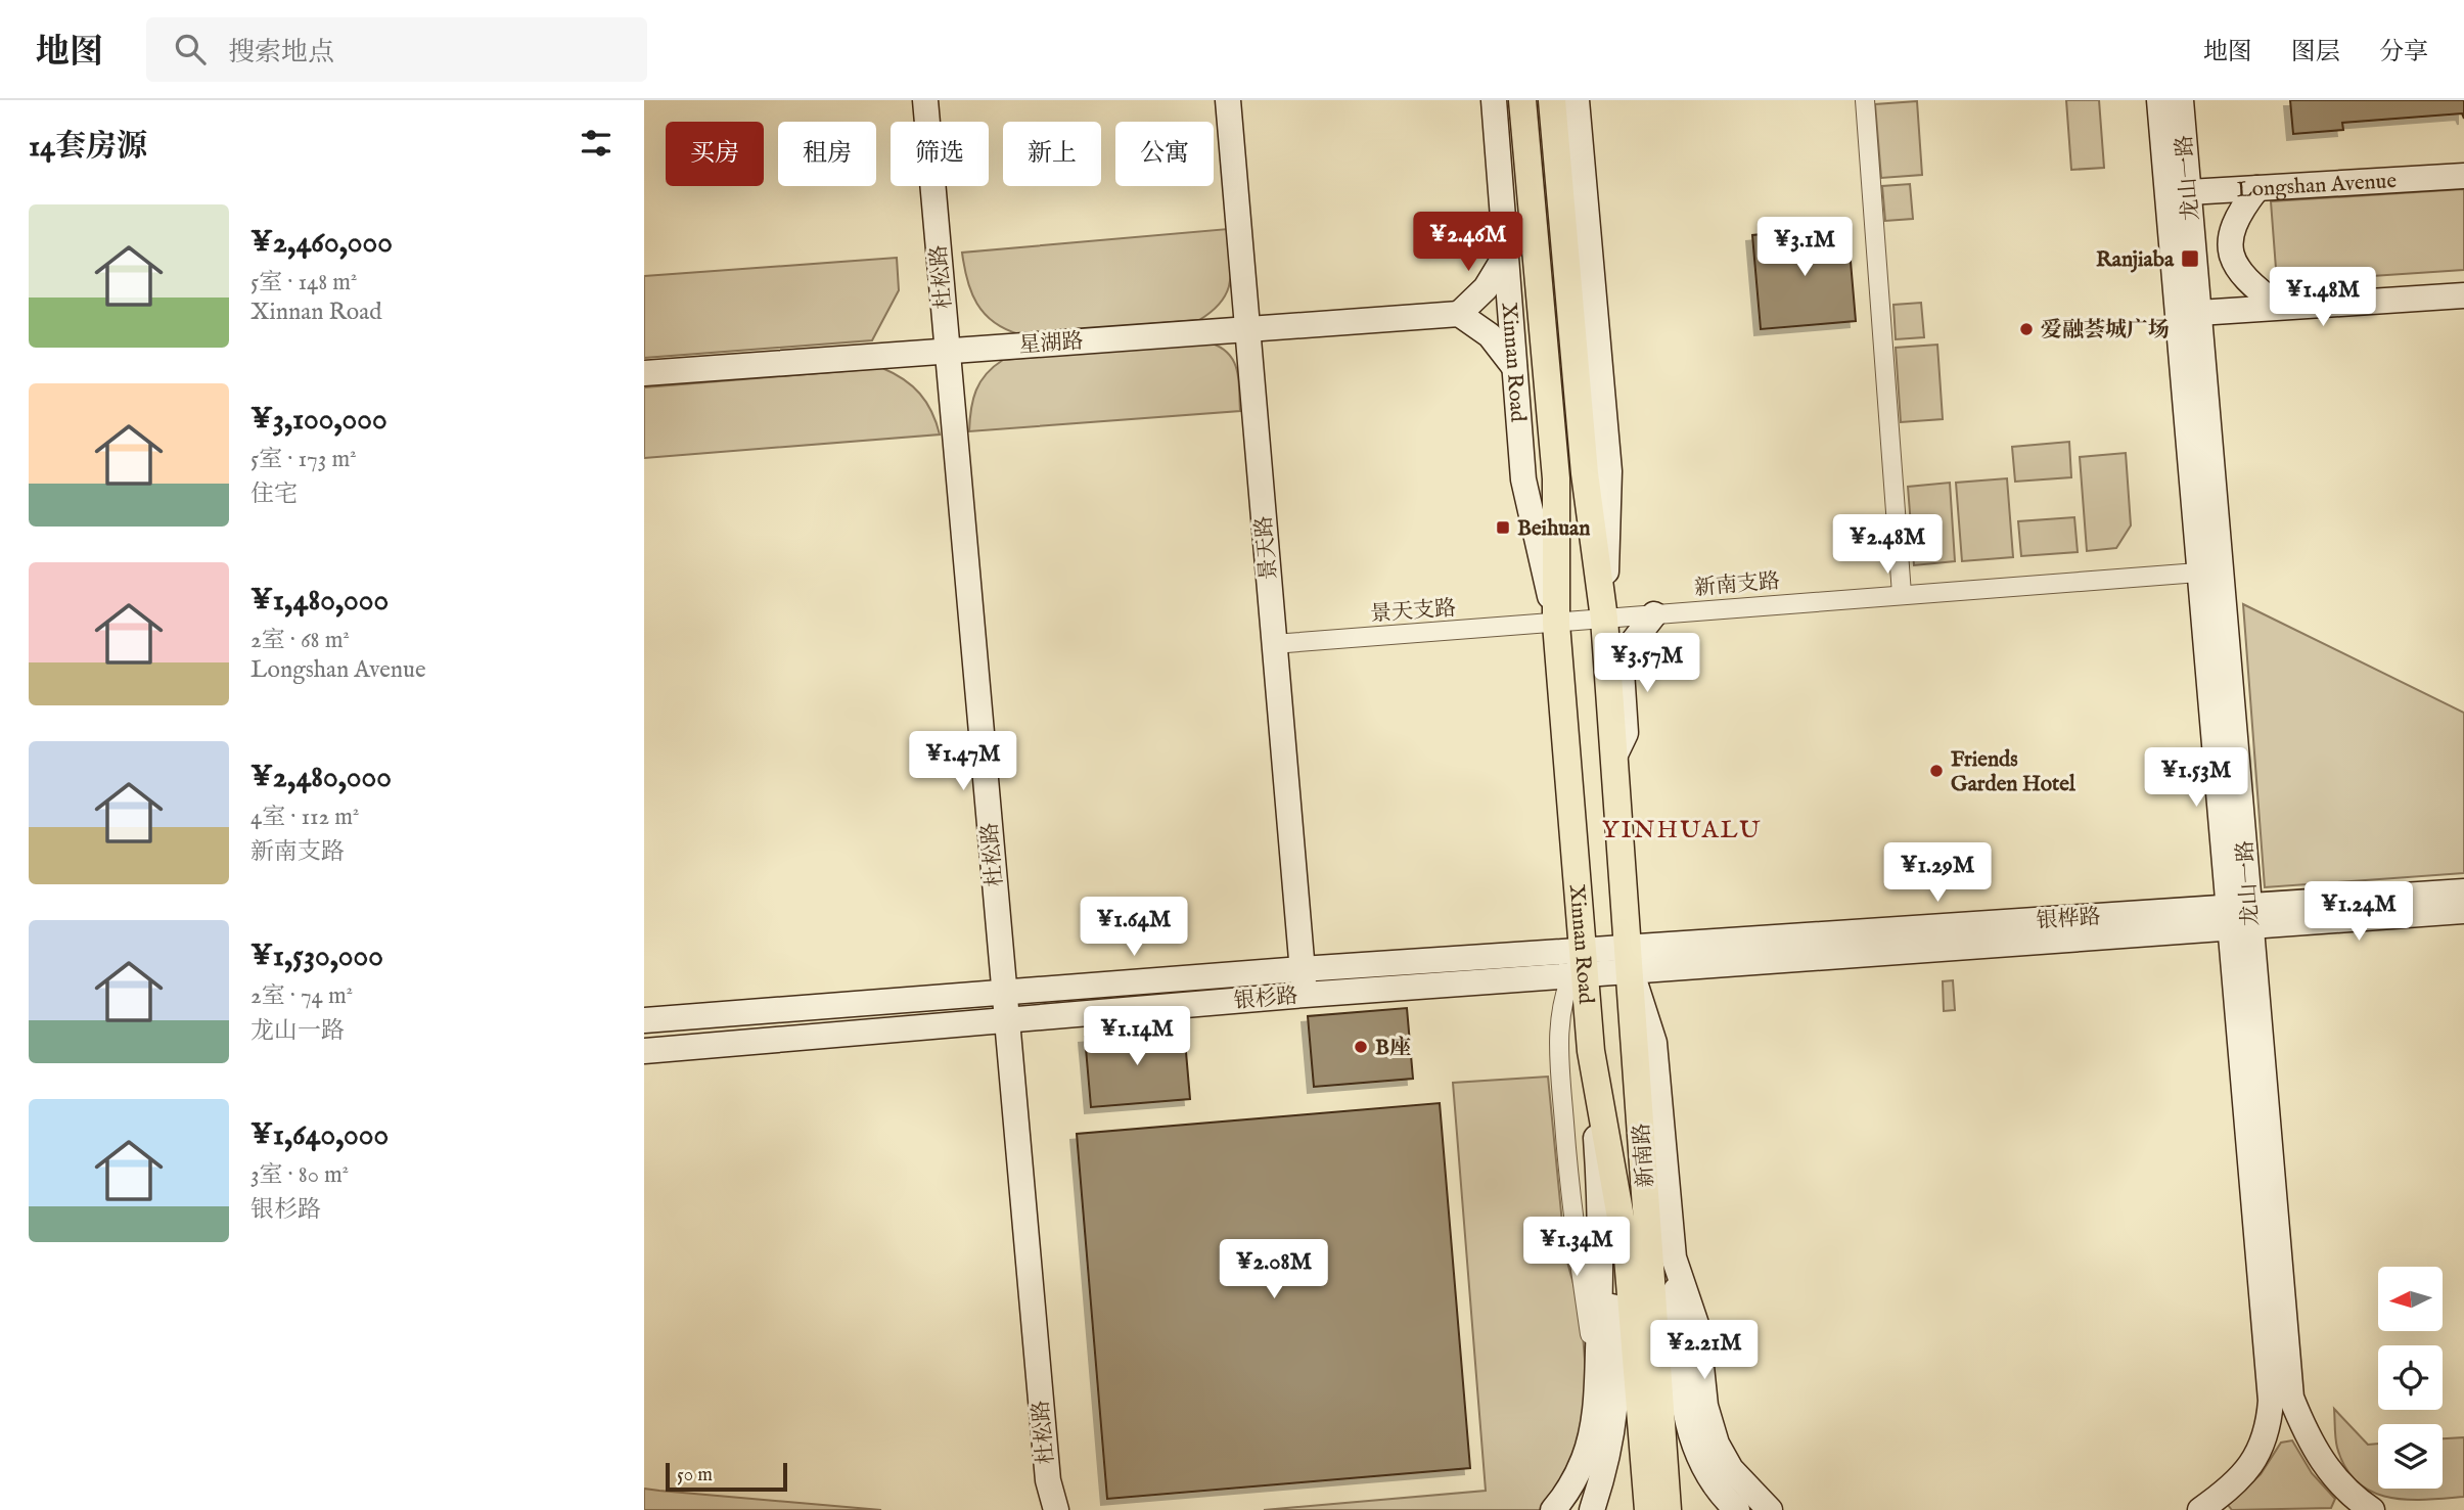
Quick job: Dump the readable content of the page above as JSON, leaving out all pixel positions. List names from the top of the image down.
{
  "streets": {
    "main road": [
      "龙山一路",
      "Longshan Avenue",
      "杜松路",
      "星湖路",
      "Xinnan Road",
      "景天路",
      "银桦路",
      "银杉路",
      "新南路"
    ],
    "street": ["新南支路", "景天支路"]
  },
  "crossings": [
    ["龙山一路", "Longshan Avenue"],
    ["龙山一路", "新南支路"],
    ["龙山一路", "银桦路"],
    ["杜松路", "星湖路"],
    ["杜松路", "银杉路"],
    ["星湖路", "景天路"],
    ["Xinnan Road", "新南支路"],
    ["Xinnan Road", "景天支路"],
    ["Xinnan Road", "银杉路"],
    ["Xinnan Road", "新南路"],
    ["景天路", "景天支路"],
    ["景天路", "银杉路"],
    ["新南支路", "景天支路"],
    ["银桦路", "银杉路"],
    ["银桦路", "新南路"],
    ["银杉路", "新南路"]
  ],
  "districts": ["YINHUALU"],
  "places": {
    "transit": ["Ranjiaba", "Beihuan"],
    "other": ["爱融荟城广场", "Friends Garden Hotel", "B座"]
  },
  "scale_bar": "50 m",
  "north": "left",
  "page": {
    "header": "地图",
    "search": "搜索地点",
    "nav": ["地图", "图层", "分享"],
    "heading": "14套房源",
    "chip": [
      "买房",
      "租房",
      "筛选",
      "新上",
      "公寓"
    ],
    "list": [
      {
        "name": "¥2,460,000",
        "note": "5室 · 148 m² · Xinnan Road"
      },
      {
        "name": "¥3,100,000",
        "note": "5室 · 173 m² · 住宅"
      },
      {
        "name": "¥1,480,000",
        "note": "2室 · 68 m² · Longshan Avenue"
      },
      {
        "name": "¥2,480,000",
        "note": "4室 · 112 m² · 新南支路"
      },
      {
        "name": "¥1,530,000",
        "note": "2室 · 74 m² · 龙山一路"
      },
      {
        "name": "¥1,640,000",
        "note": "3室 · 80 m² · 银杉路"
      }
    ],
    "price": [
      "¥2.46M",
      "¥3.1M",
      "¥1.48M",
      "¥2.48M",
      "¥3.57M",
      "¥1.47M",
      "¥1.53M",
      "¥1.29M",
      "¥1.24M",
      "¥1.64M",
      "¥1.14M",
      "¥1.34M",
      "¥2.08M",
      "¥2.21M"
    ],
    "scale": "50 m"
  }
}
